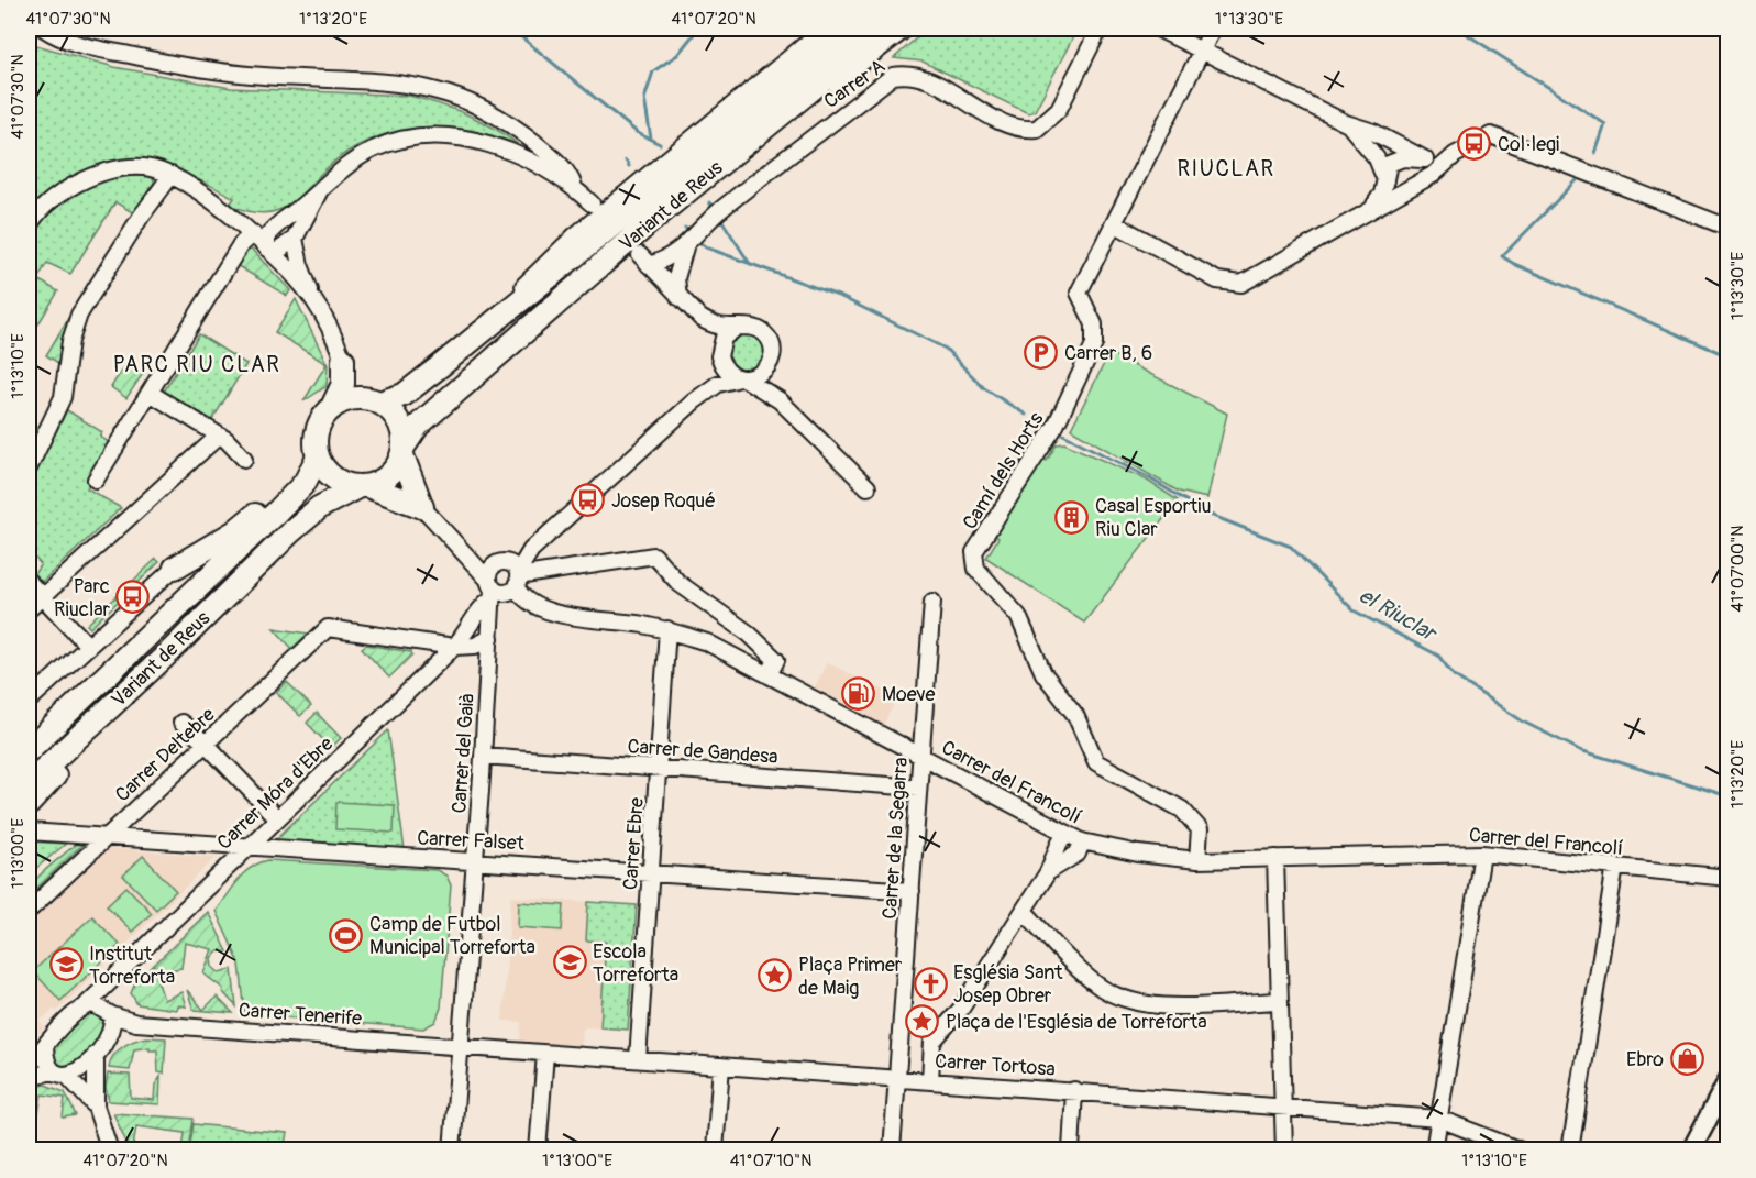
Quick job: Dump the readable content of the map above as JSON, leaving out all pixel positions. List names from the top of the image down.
{
  "streets": {
    "highway": ["Variant de Reus"],
    "street": [
      "Carrer A",
      "Camí dels Horts",
      "Carrer de Gandesa",
      "Carrer del Gaià",
      "Carrer Deltebre",
      "Carrer del Francolí",
      "Carrer Móra d'Ebre",
      "Carrer de la Segarra",
      "Carrer Falset",
      "Carrer Ebre",
      "Carrer Tenerife",
      "Carrer Tortosa"
    ]
  },
  "crossings": [
    ["Camí dels Horts", "Carrer del Francolí"],
    ["Carrer de Gandesa", "Carrer del Gaià"],
    ["Carrer de Gandesa", "Carrer de la Segarra"],
    ["Carrer de Gandesa", "Carrer Ebre"],
    ["Carrer del Gaià", "Carrer del Francolí"],
    ["Carrer del Gaià", "Carrer Móra d'Ebre"],
    ["Carrer del Gaià", "Carrer Falset"],
    ["Carrer del Gaià", "Carrer Tenerife"],
    ["Carrer del Gaià", "Carrer Tortosa"],
    ["Carrer Deltebre", "Carrer Móra d'Ebre"],
    ["Carrer Deltebre", "Carrer Falset"],
    ["Carrer del Francolí", "Carrer Móra d'Ebre"],
    ["Carrer del Francolí", "Carrer de la Segarra"],
    ["Carrer del Francolí", "Carrer Ebre"],
    ["Carrer Móra d'Ebre", "Carrer Falset"],
    ["Carrer Móra d'Ebre", "Carrer Tenerife"],
    ["Carrer de la Segarra", "Carrer Falset"],
    ["Carrer de la Segarra", "Carrer Tortosa"],
    ["Carrer Falset", "Carrer Ebre"],
    ["Carrer Ebre", "Carrer Tortosa"],
    ["Carrer Tenerife", "Carrer Tortosa"]
  ],
  "districts": ["RIUCLAR", "PARC RIU CLAR"],
  "water": ["el Riuclar"],
  "places": {
    "bus stop": ["Col·legi", "Josep Roqué", "Parc Riuclar"],
    "parking": ["Carrer B, 6"],
    "building": ["Casal Esportiu Riu Clar"],
    "fuel station": ["Moeve"],
    "sports": ["Camp de Futbol Municipal Torreforta"],
    "school or university": ["Escola Torreforta", "Institut Torreforta"],
    "place": ["Plaça Primer de Maig", "Plaça de l'Església de Torreforta"],
    "church": ["Església Sant Josep Obrer"],
    "shop": ["Ebro"]
  },
  "coordinates": [
    "41°07'30\"N",
    "1°13'20\"E",
    "41°07'20\"N",
    "1°13'30\"E",
    "1°13'10\"E",
    "41°07'00\"N",
    "1°13'00\"E",
    "41°07'10\"N"
  ]
}
